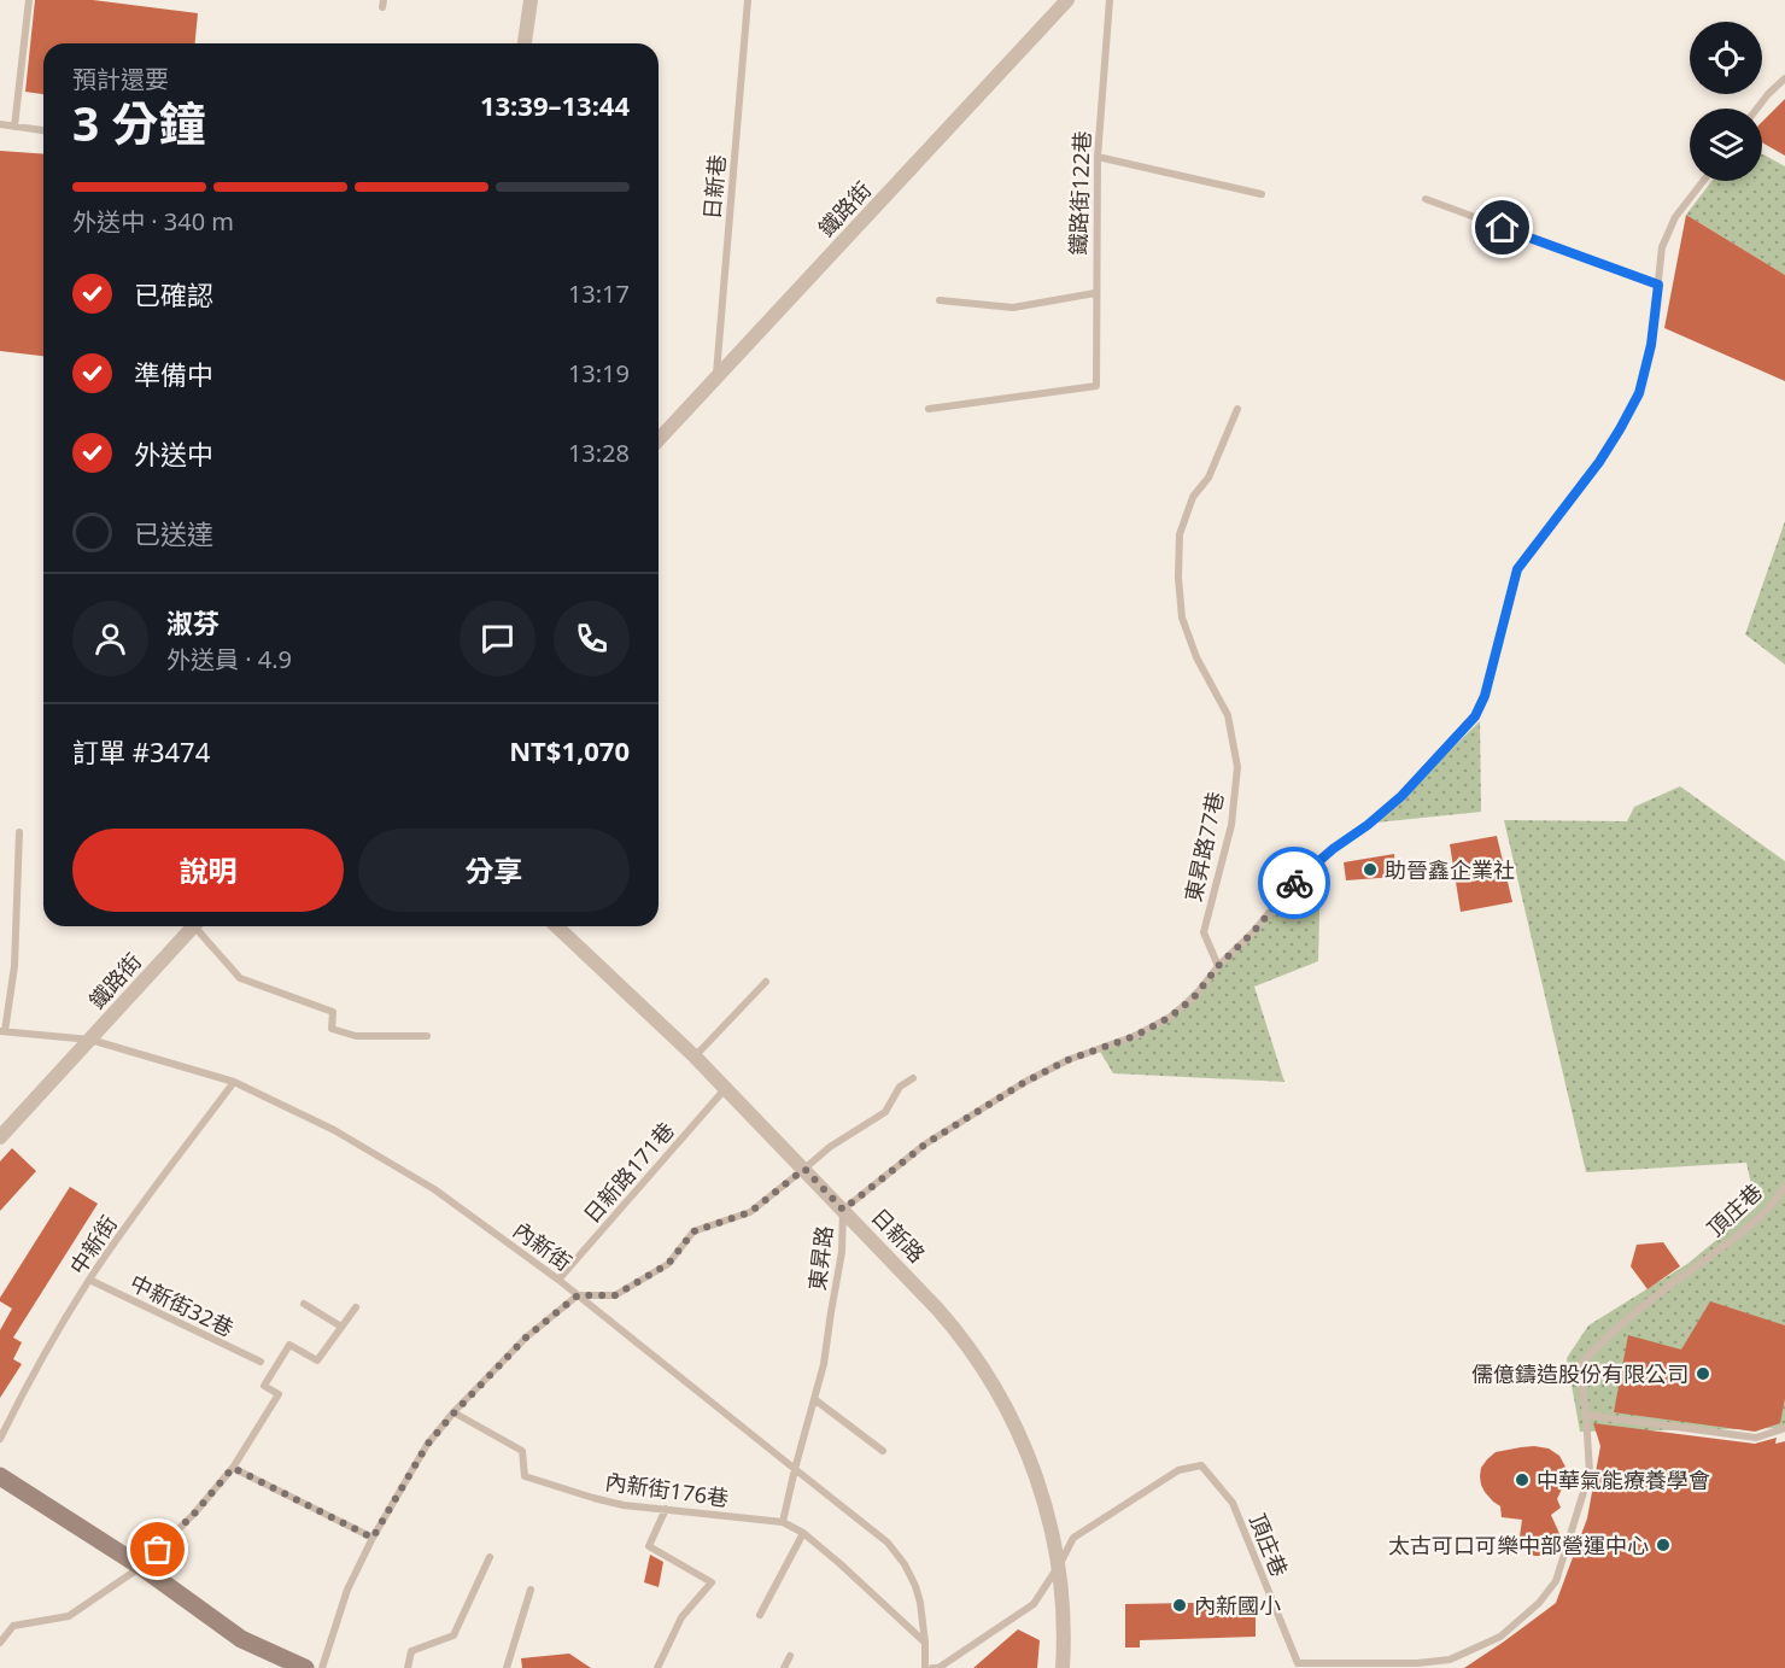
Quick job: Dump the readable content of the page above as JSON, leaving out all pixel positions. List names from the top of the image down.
{
  "streets": {
    "street": ["鐵路街", "日新路"],
    "lane": [
      "日新巷",
      "鐵路街122巷",
      "東昇路77巷",
      "日新路171巷",
      "頂庄巷",
      "中新街",
      "內新街",
      "東昇路",
      "中新街32巷",
      "內新街176巷"
    ]
  },
  "crossings": [
    ["日新巷", "鐵路街"],
    ["鐵路街", "內新街"],
    ["東昇路77巷", "東昇路"],
    ["日新路171巷", "日新路"],
    ["日新路171巷", "內新街"],
    ["頂庄巷", "日新路"],
    ["日新路", "東昇路"],
    ["中新街", "內新街"],
    ["中新街", "中新街32巷"],
    ["內新街", "東昇路"],
    ["內新街", "內新街176巷"]
  ],
  "places": [
    "助晉鑫企業社",
    "儒億鑄造股份有限公司",
    "中華氣能療養學會",
    "太古可口可樂中部營運中心",
    "內新國小"
  ],
  "page": {
    "heading": ["3 分鐘", "預計還要", "13:39–13:44"],
    "panel": [
      "淑芬",
      "外送員 · 4.9",
      "訂單 #3474",
      "NT$1,070"
    ],
    "bar": "外送中 · 340 m",
    "list": [
      ["已確認", "13:17"],
      ["準備中", "13:19"],
      ["外送中", "13:28"],
      "已送達"
    ],
    "buttons": ["說明", "分享"]
  }
}
